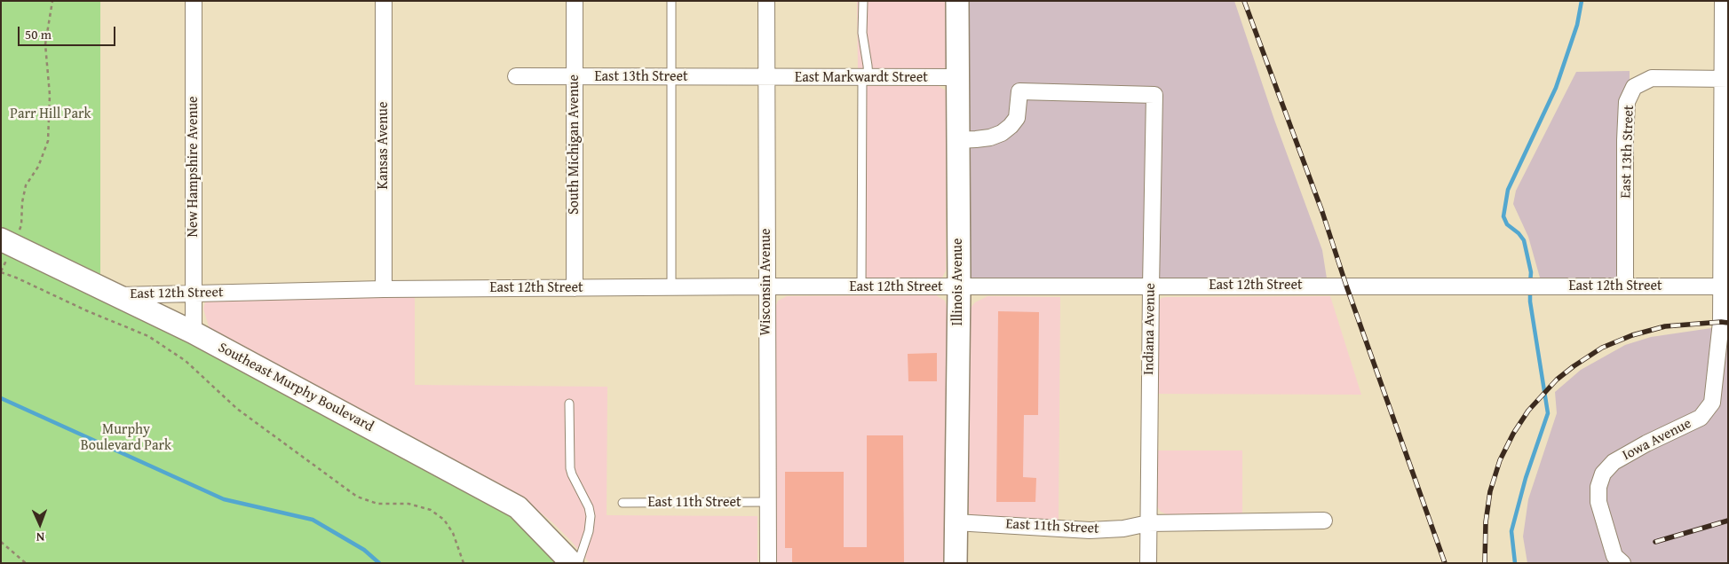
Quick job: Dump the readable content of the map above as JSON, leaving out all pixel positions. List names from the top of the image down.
{
  "streets": {
    "street": [
      "East 13th Street",
      "East Markwardt Street",
      "South Michigan Avenue",
      "Kansas Avenue",
      "New Hampshire Avenue",
      "Wisconsin Avenue",
      "Illinois Avenue",
      "East 12th Street",
      "Indiana Avenue",
      "Southeast Murphy Boulevard",
      "Iowa Avenue",
      "East 11th Street"
    ]
  },
  "crossings": [
    ["East 13th Street", "East Markwardt Street"],
    ["East 13th Street", "South Michigan Avenue"],
    ["East 13th Street", "Wisconsin Avenue"],
    ["East 13th Street", "East 12th Street"],
    ["East 13th Street", "Iowa Avenue"],
    ["East Markwardt Street", "Wisconsin Avenue"],
    ["East Markwardt Street", "Illinois Avenue"],
    ["South Michigan Avenue", "East 12th Street"],
    ["Kansas Avenue", "East 12th Street"],
    ["New Hampshire Avenue", "East 12th Street"],
    ["New Hampshire Avenue", "Southeast Murphy Boulevard"],
    ["Wisconsin Avenue", "East 12th Street"],
    ["Wisconsin Avenue", "East 11th Street"],
    ["Illinois Avenue", "East 12th Street"],
    ["Illinois Avenue", "Indiana Avenue"],
    ["Illinois Avenue", "East 11th Street"],
    ["East 12th Street", "Indiana Avenue"],
    ["East 12th Street", "Southeast Murphy Boulevard"],
    ["East 12th Street", "Iowa Avenue"],
    ["Indiana Avenue", "East 11th Street"]
  ],
  "parks": ["Parr Hill Park", "Murphy Boulevard Park"],
  "scale_bar": "50 m",
  "north": "bottom"
}
